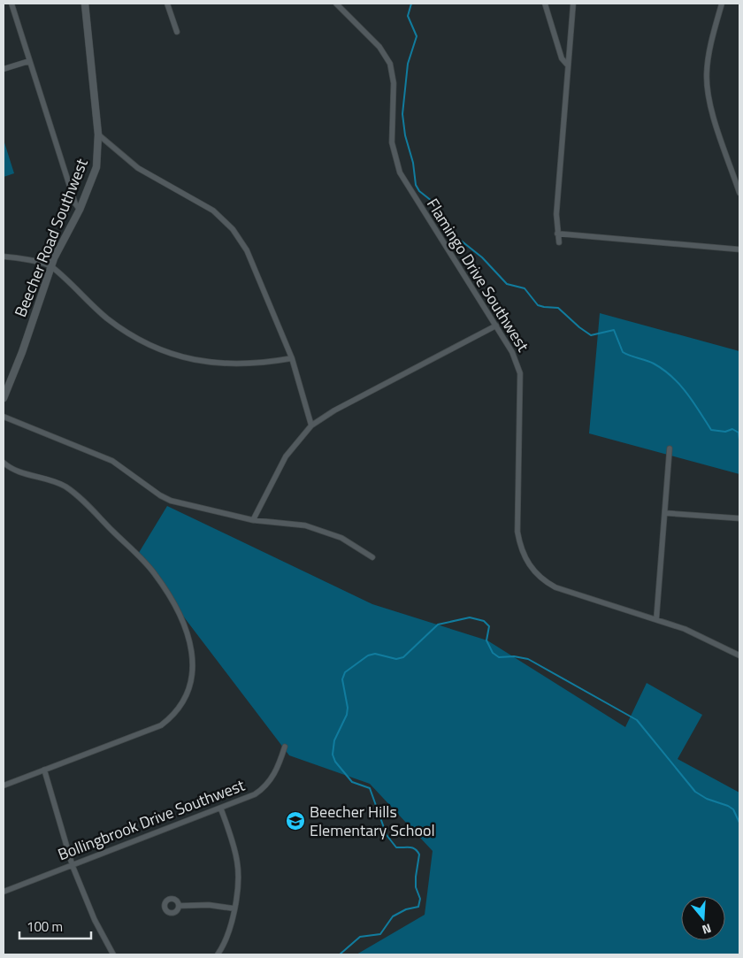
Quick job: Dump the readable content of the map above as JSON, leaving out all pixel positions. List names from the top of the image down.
{
  "streets": {
    "street": ["Beecher Road Southwest", "Flamingo Drive Southwest", "Bollingbrook Drive Southwest"]
  },
  "places": {
    "school or university": ["Beecher Hills Elementary School"]
  },
  "scale_bar": "100 m",
  "north": "bottom"
}
